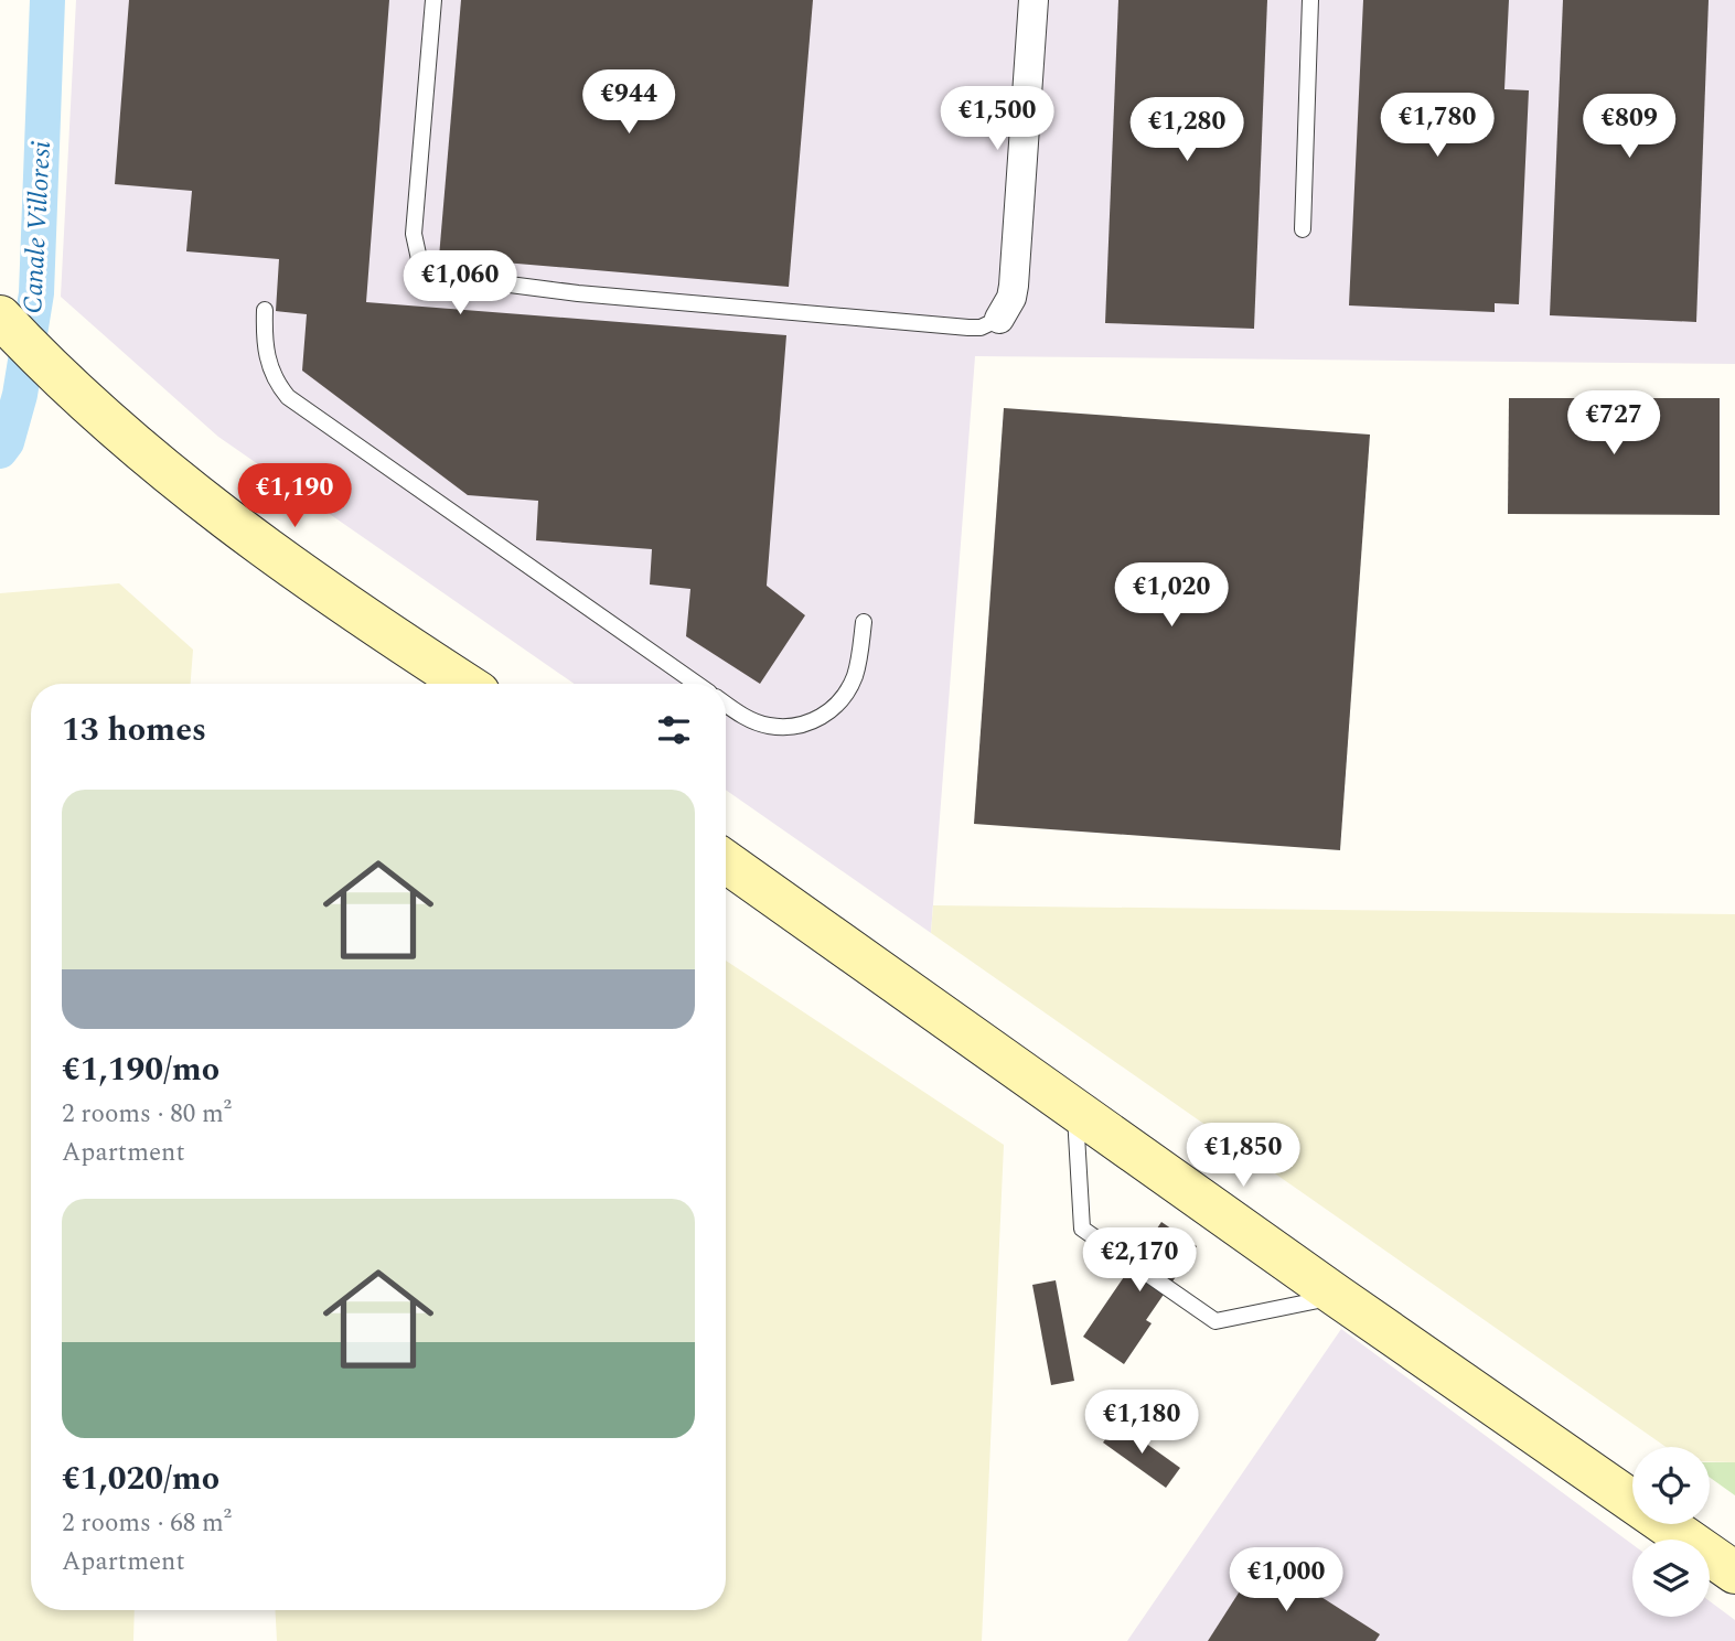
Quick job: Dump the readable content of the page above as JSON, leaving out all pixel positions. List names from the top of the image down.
{
  "water": ["Canale Villoresi"],
  "page": {
    "price": [
      "€944",
      "€1,500",
      "€1,780",
      "€809",
      "€1,280",
      "€1,060",
      "€727",
      "€1,190",
      "€1,020",
      "€1,850",
      "€2,170",
      "€1,180",
      "€1,000"
    ],
    "heading": "13 homes",
    "list": [
      {
        "name": "€1,190/mo",
        "note": "2 rooms · 80 m² · Apartment"
      },
      {
        "name": "€1,020/mo",
        "note": "2 rooms · 68 m² · Apartment"
      }
    ]
  }
}
